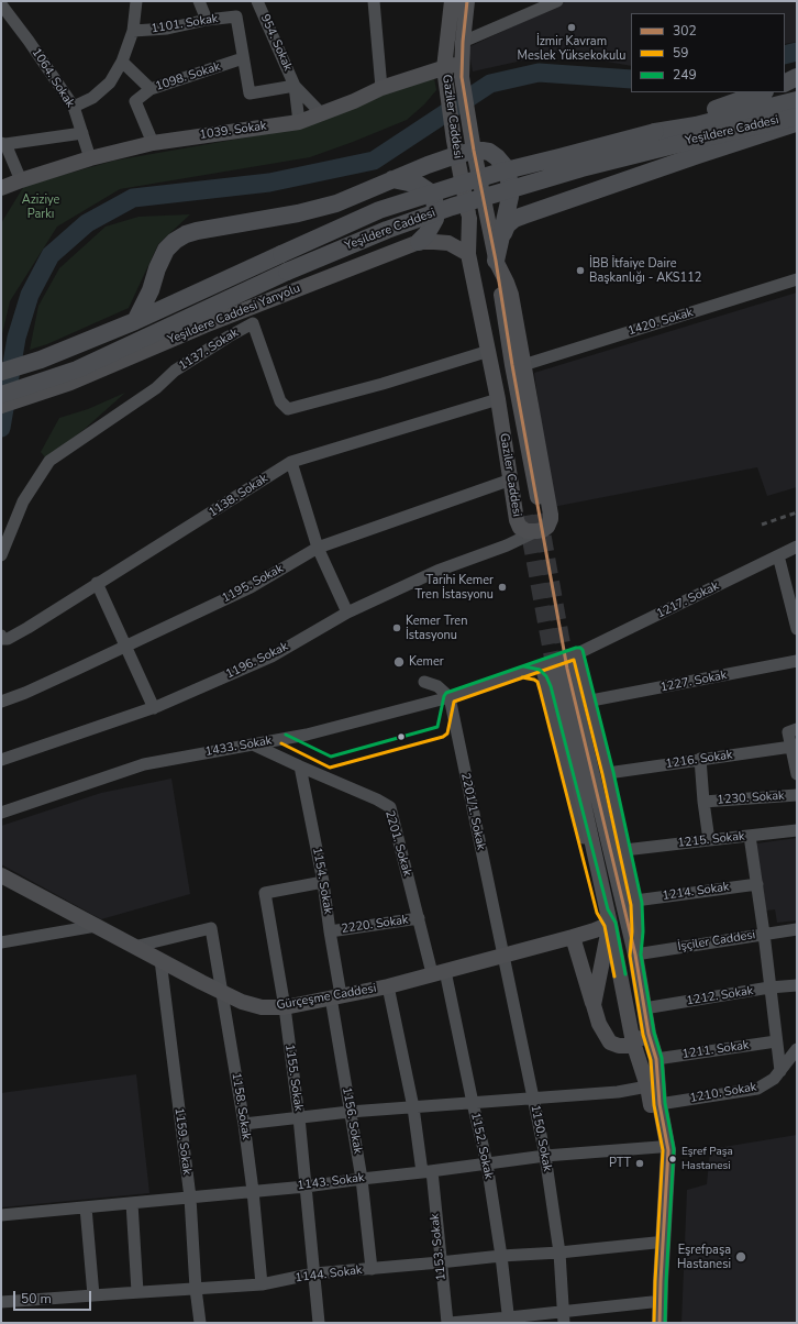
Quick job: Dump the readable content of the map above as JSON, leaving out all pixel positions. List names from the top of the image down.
{
  "streets": {
    "highway": ["Yeşildere Caddesi"],
    "main road": [
      "Gaziler Caddesi",
      "1039. Sokak",
      "Yeşildere Caddesi Yanyolu",
      "Gürçeşme Caddesi"
    ],
    "street": [
      "1101. Sokak",
      "954. Sokak",
      "1098. Sokak",
      "1064. Sokak",
      "1420. Sokak",
      "1137. Sokak",
      "1138. Sokak",
      "1195. Sokak",
      "1217. Sokak",
      "1196. Sokak",
      "1227. Sokak",
      "1433. Sokak",
      "1216. Sokak",
      "1230. Sokak",
      "2201/1. Sokak",
      "1215. Sokak",
      "2201. Sokak",
      "1154. Sokak",
      "1214. Sokak",
      "2220. Sokak",
      "İşçiler Caddesi",
      "1212. Sokak",
      "1211. Sokak",
      "1155. Sokak",
      "1210. Sokak",
      "1158. Sokak",
      "1156. Sokak",
      "1150. Sokak",
      "1159. Sokak",
      "1152. Sokak",
      "1143. Sokak",
      "1153. Sokak",
      "1144. Sokak"
    ]
  },
  "crossings": [
    ["1101. Sokak", "1098. Sokak"],
    ["1098. Sokak", "1039. Sokak"],
    ["1064. Sokak", "1039. Sokak"],
    ["Gaziler Caddesi", "1039. Sokak"],
    ["Gaziler Caddesi", "Yeşildere Caddesi Yanyolu"],
    ["Gaziler Caddesi", "1420. Sokak"],
    ["Gaziler Caddesi", "1137. Sokak"],
    ["Gaziler Caddesi", "1138. Sokak"],
    ["Gaziler Caddesi", "1195. Sokak"],
    ["Gaziler Caddesi", "1196. Sokak"],
    ["Yeşildere Caddesi", "Yeşildere Caddesi Yanyolu"],
    ["1217. Sokak", "1433. Sokak"],
    ["1433. Sokak", "2201/1. Sokak"],
    ["1433. Sokak", "2201. Sokak"],
    ["2201/1. Sokak", "Gürçeşme Caddesi"],
    ["2201/1. Sokak", "1150. Sokak"],
    ["2201. Sokak", "1154. Sokak"],
    ["2201. Sokak", "2220. Sokak"],
    ["2201. Sokak", "Gürçeşme Caddesi"],
    ["2201. Sokak", "1152. Sokak"],
    ["1154. Sokak", "2220. Sokak"],
    ["1154. Sokak", "Gürçeşme Caddesi"],
    ["1154. Sokak", "1155. Sokak"],
    ["1154. Sokak", "1156. Sokak"],
    ["Gürçeşme Caddesi", "1155. Sokak"],
    ["Gürçeşme Caddesi", "1158. Sokak"],
    ["Gürçeşme Caddesi", "1156. Sokak"],
    ["Gürçeşme Caddesi", "1150. Sokak"],
    ["Gürçeşme Caddesi", "1159. Sokak"],
    ["Gürçeşme Caddesi", "1152. Sokak"],
    ["Gürçeşme Caddesi", "1153. Sokak"],
    ["1155. Sokak", "1143. Sokak"],
    ["1155. Sokak", "1144. Sokak"],
    ["1158. Sokak", "1143. Sokak"],
    ["1158. Sokak", "1144. Sokak"],
    ["1156. Sokak", "1143. Sokak"],
    ["1156. Sokak", "1144. Sokak"],
    ["1150. Sokak", "1143. Sokak"],
    ["1150. Sokak", "1144. Sokak"],
    ["1159. Sokak", "1143. Sokak"],
    ["1159. Sokak", "1144. Sokak"],
    ["1152. Sokak", "1143. Sokak"],
    ["1152. Sokak", "1144. Sokak"],
    ["1143. Sokak", "1153. Sokak"],
    ["1153. Sokak", "1144. Sokak"]
  ],
  "parks": ["Aziziye Parkı"],
  "places": [
    "İzmir Kavram Meslek Yüksekokulu",
    "İBB İtfaiye Daire Başkanlığı - AKS112",
    "Tarihi Kemer Tren İstasyonu",
    "Kemer Tren İstasyonu",
    "Kemer",
    "Eşref Paşa Hastanesi",
    "PTT",
    "Eşrefpaşa Hastanesi"
  ],
  "lines": ["transit line 302", "transit line 249", "transit line 59"],
  "legend": ["302", "59", "249"],
  "scale_bar": "50 m"
}
